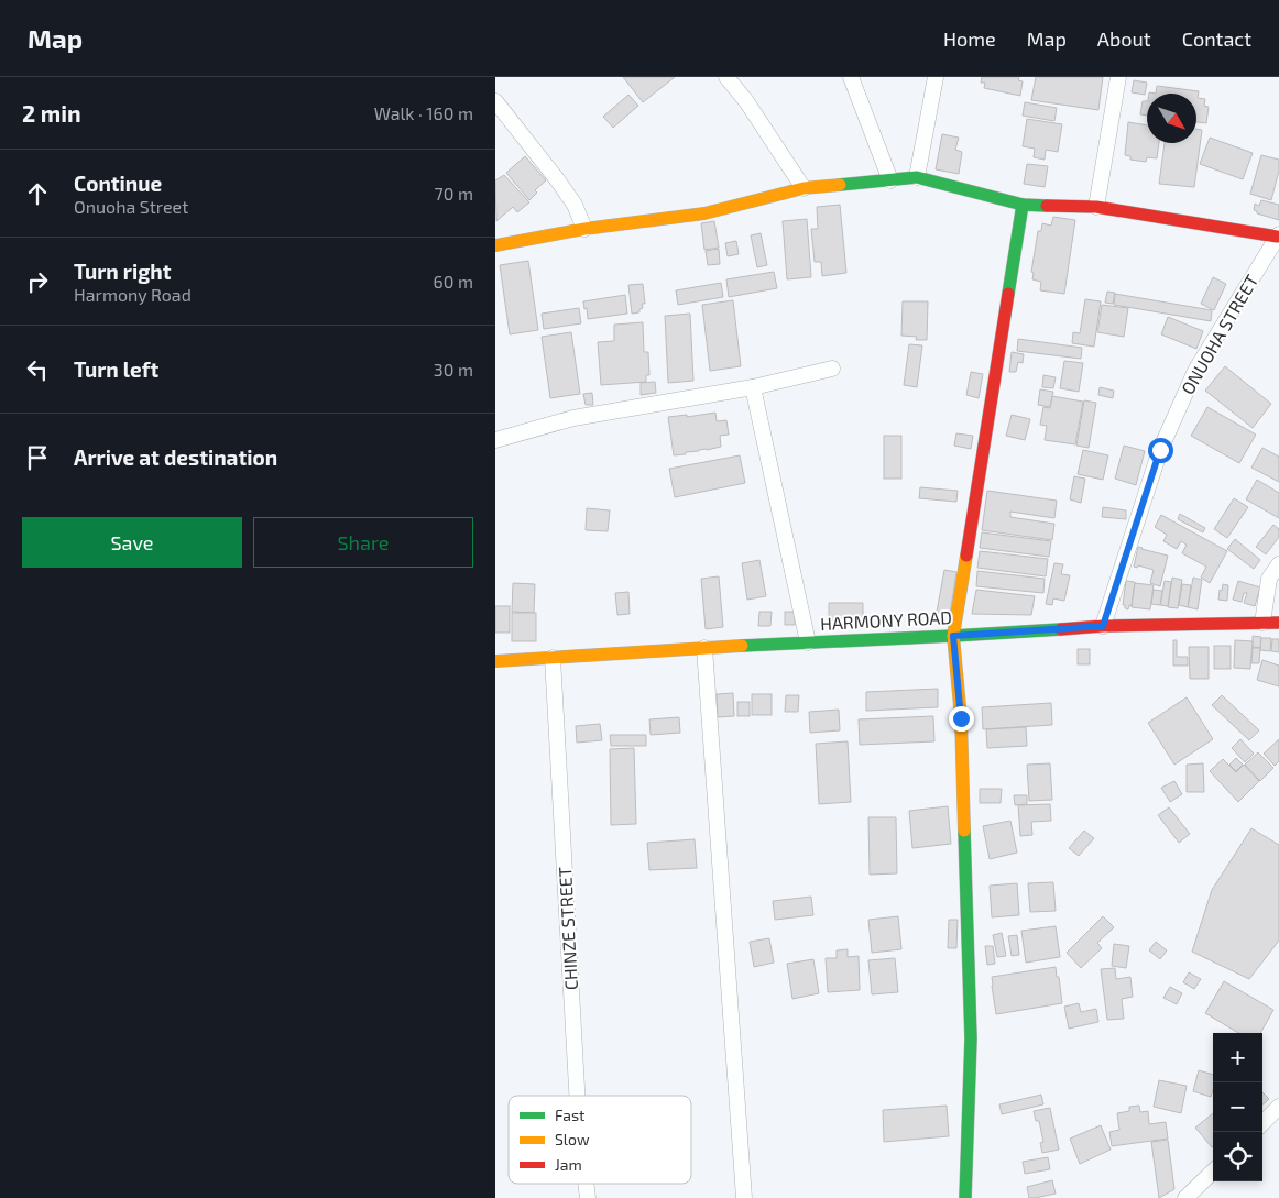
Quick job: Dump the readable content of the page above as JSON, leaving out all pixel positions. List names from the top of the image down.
{
  "streets": {
    "street": ["ONUOHA STREET", "HARMONY ROAD", "CHINZE STREET"]
  },
  "crossings": [
    ["ONUOHA STREET", "HARMONY ROAD"],
    ["HARMONY ROAD", "CHINZE STREET"]
  ],
  "legend": ["Fast", "Slow", "Jam"],
  "north": "bottom right",
  "page": {
    "header": "Map",
    "nav": [
      "Home",
      "Map",
      "About",
      "Contact"
    ],
    "heading": ["2 min", "Walk · 160 m"],
    "list": [
      ["Continue", "Onuoha Street", "70 m"],
      ["Turn right", "Harmony Road", "60 m"],
      ["Turn left", "30 m"],
      "Arrive at destination"
    ],
    "buttons": ["Save", "Share"],
    "map_buttons": ["+", "−"]
  }
}
